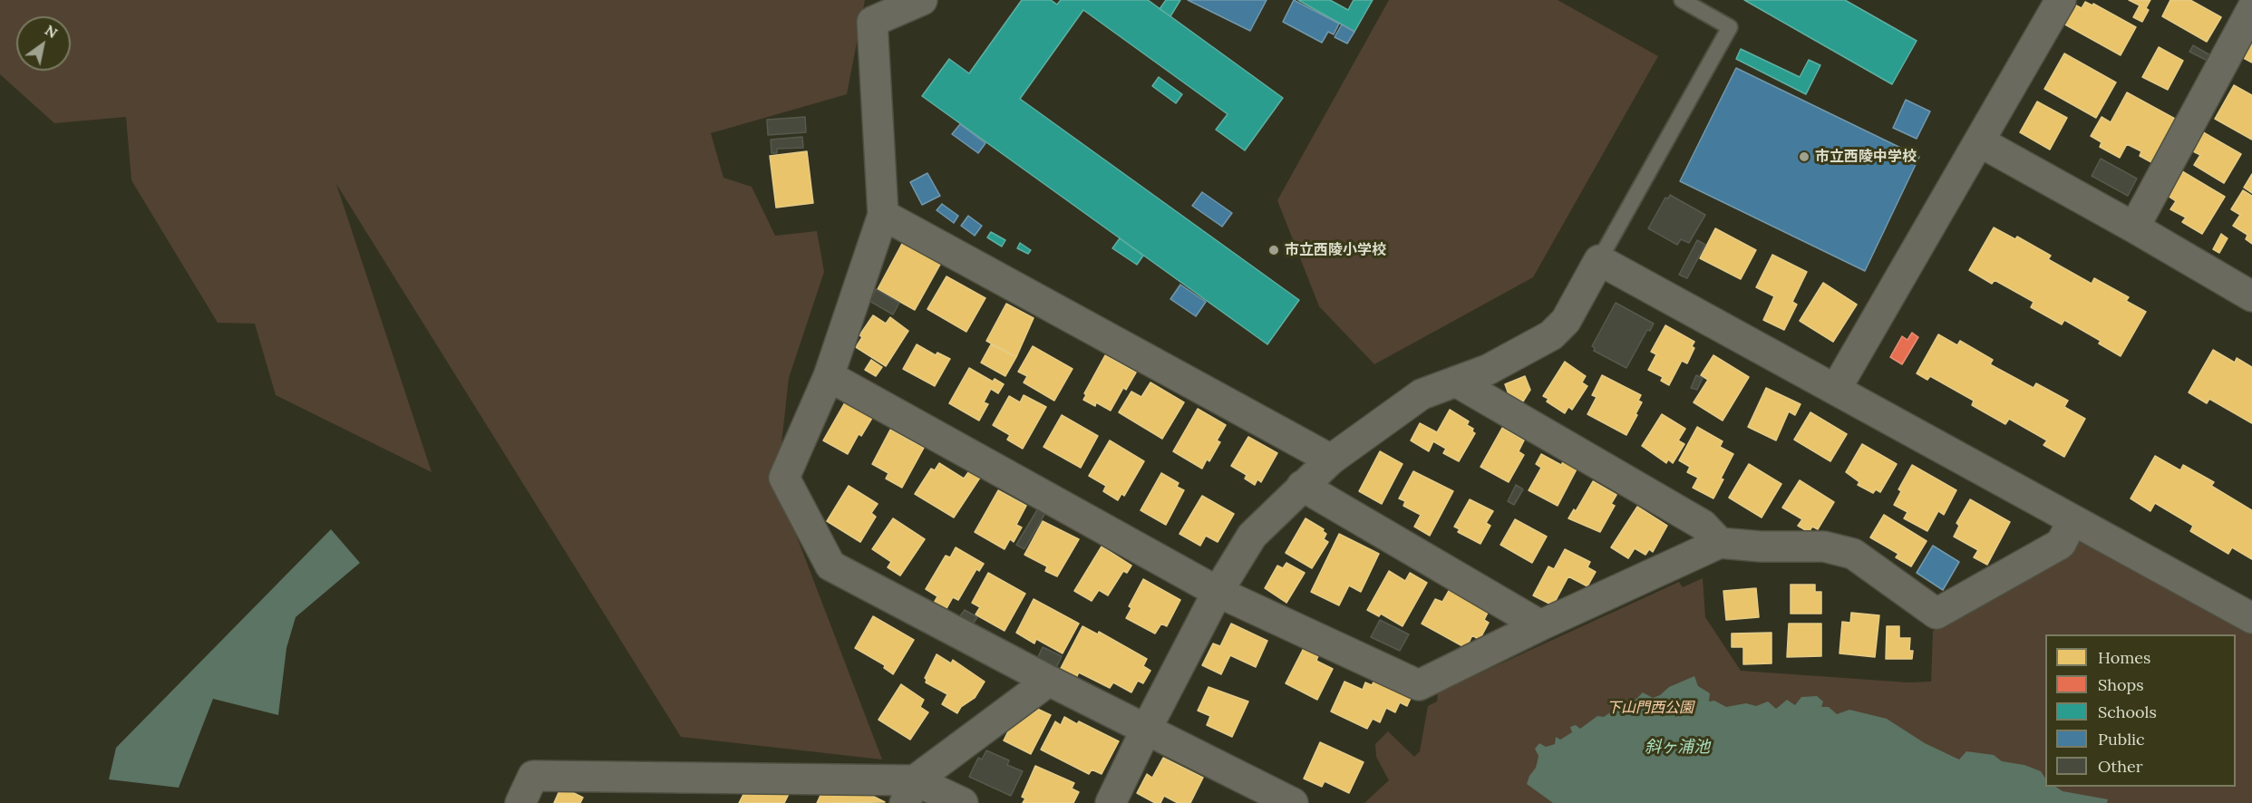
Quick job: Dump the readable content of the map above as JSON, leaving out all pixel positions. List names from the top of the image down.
{
  "water": ["斜ヶ浦池"],
  "parks": ["下山門西公園"],
  "places": ["市立西陵中学校", "市立西陵小学校"],
  "legend": [
    "Homes",
    "Shops",
    "Schools",
    "Public",
    "Other"
  ],
  "north": "top right"
}
